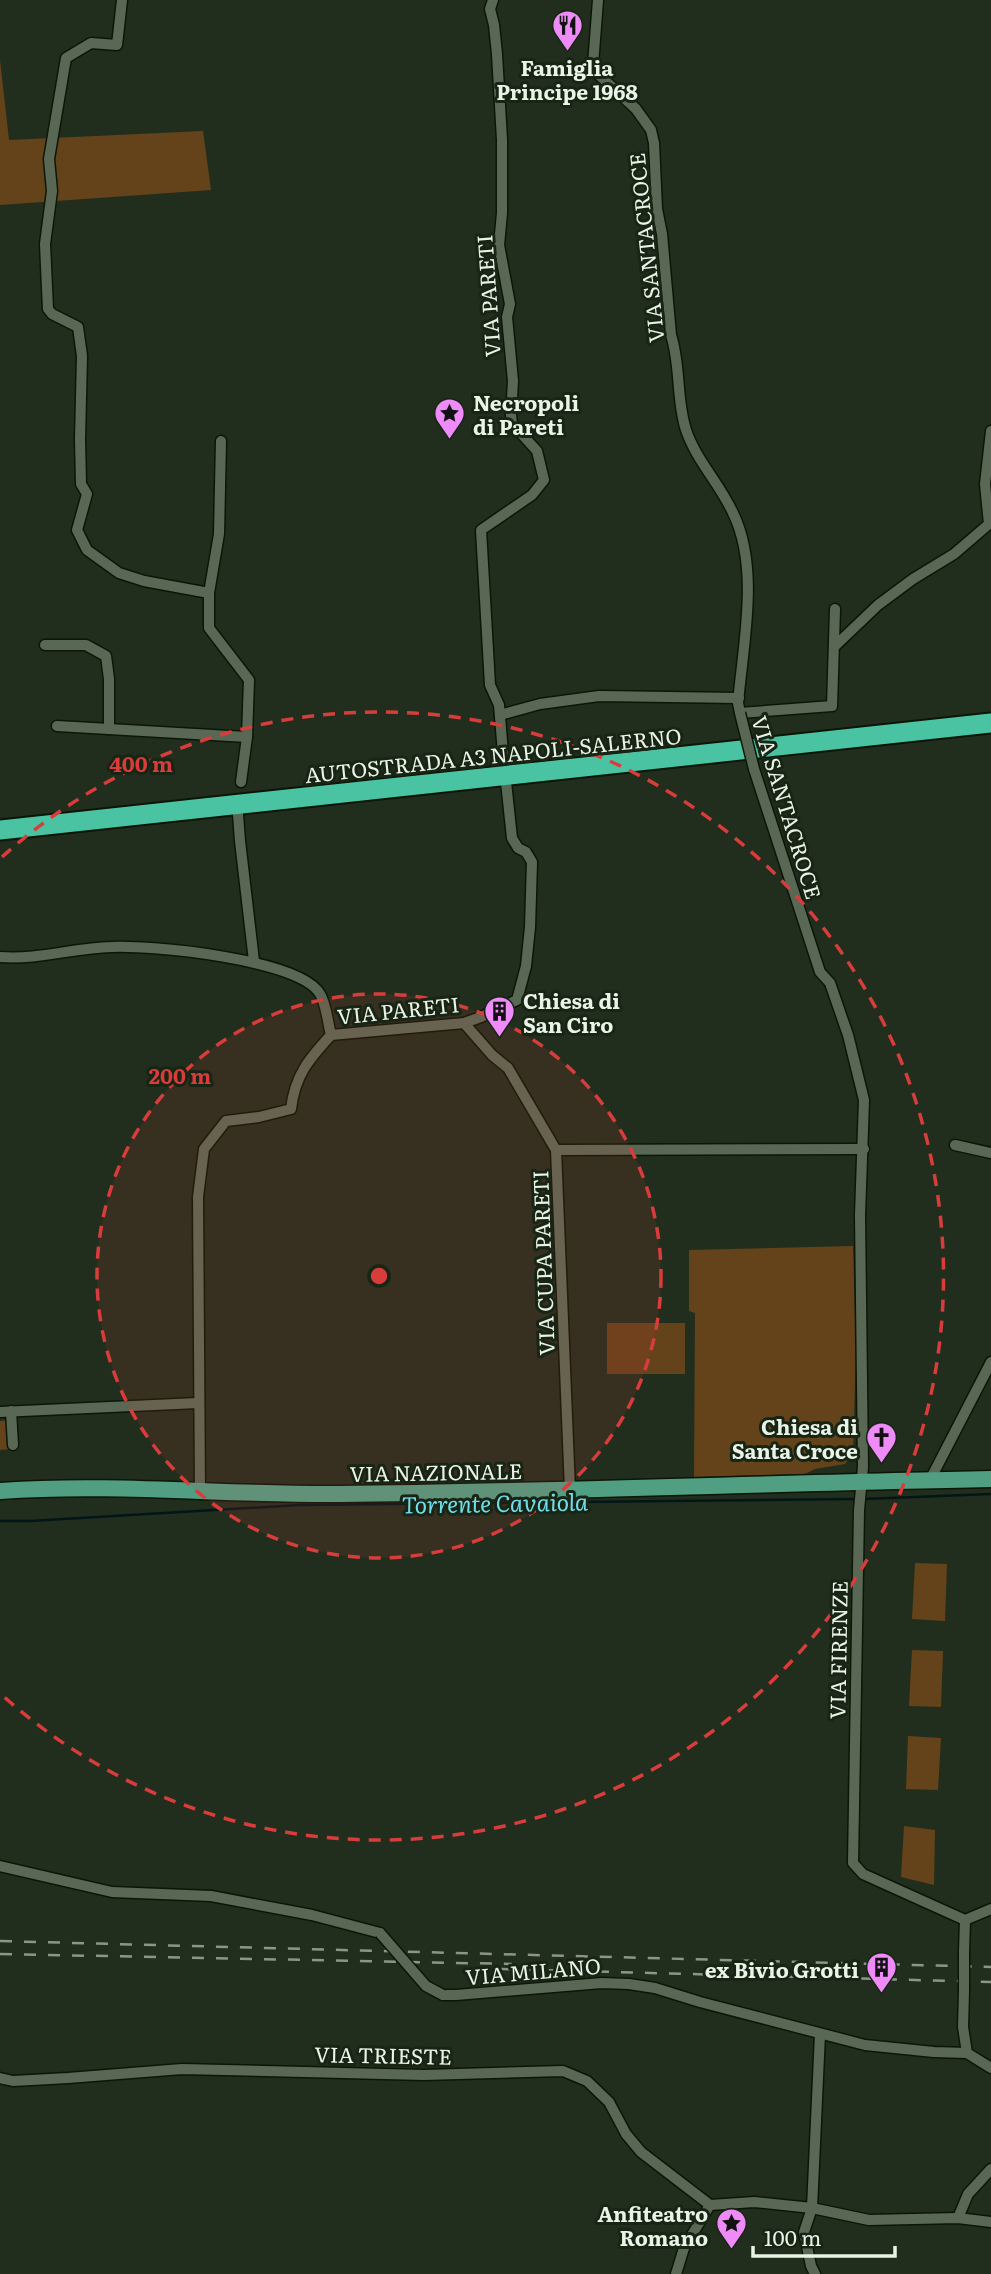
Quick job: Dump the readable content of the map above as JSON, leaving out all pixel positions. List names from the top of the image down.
{
  "streets": {
    "highway": ["AUTOSTRADA A3 NAPOLI-SALERNO"],
    "main road": ["VIA NAZIONALE"],
    "street": [
      "VIA SANTACROCE",
      "VIA PARETI",
      "VIA CUPA PARETI",
      "VIA FIRENZE",
      "VIA MILANO",
      "VIA TRIESTE"
    ]
  },
  "crossings": [
    ["VIA SANTACROCE", "VIA NAZIONALE"],
    ["VIA SANTACROCE", "VIA FIRENZE"],
    ["VIA PARETI", "VIA CUPA PARETI"],
    ["VIA PARETI", "VIA NAZIONALE"],
    ["VIA CUPA PARETI", "VIA NAZIONALE"],
    ["VIA NAZIONALE", "VIA FIRENZE"]
  ],
  "water": ["Torrente Cavaiola"],
  "places": {
    "restaurant": ["Famiglia Principe 1968"],
    "place": ["Necropoli di Pareti", "Anfiteatro Romano"],
    "building": ["Chiesa di San Ciro", "ex Bivio Grotti"],
    "church": ["Chiesa di Santa Croce"]
  },
  "scale_bar": "100 m",
  "rings": ["400 m", "200 m"]
}
